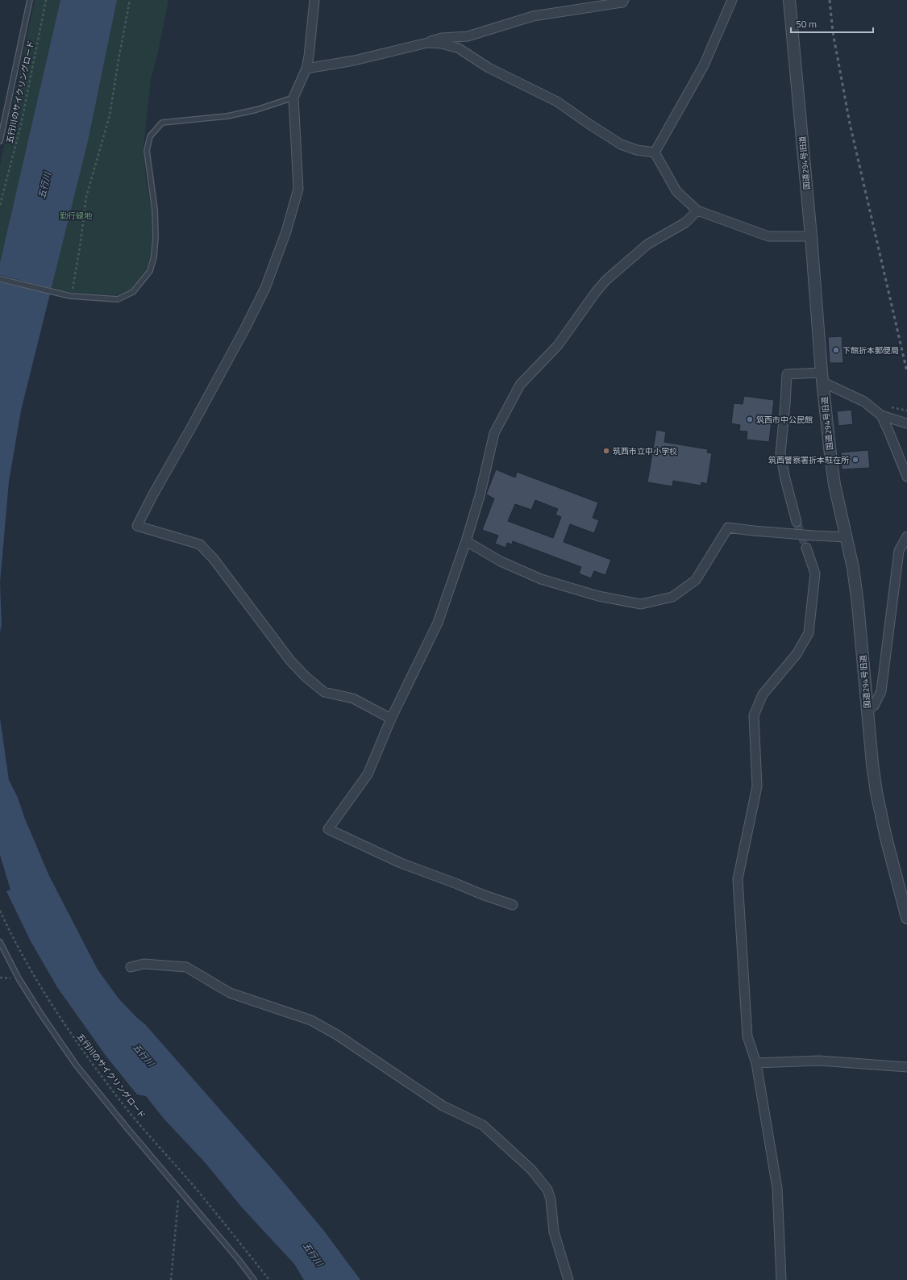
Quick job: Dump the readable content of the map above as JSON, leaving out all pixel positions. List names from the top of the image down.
{
  "streets": {
    "street": ["国道294号旧道"],
    "path": ["五行川のサイクリングロード"]
  },
  "water": ["五行川"],
  "parks": ["勤行緑地"],
  "places": [
    "下館折本郵便局",
    "筑西市中公民館",
    "筑西市立中小学校",
    "筑西警察署折本駐在所"
  ],
  "scale_bar": "50 m"
}
